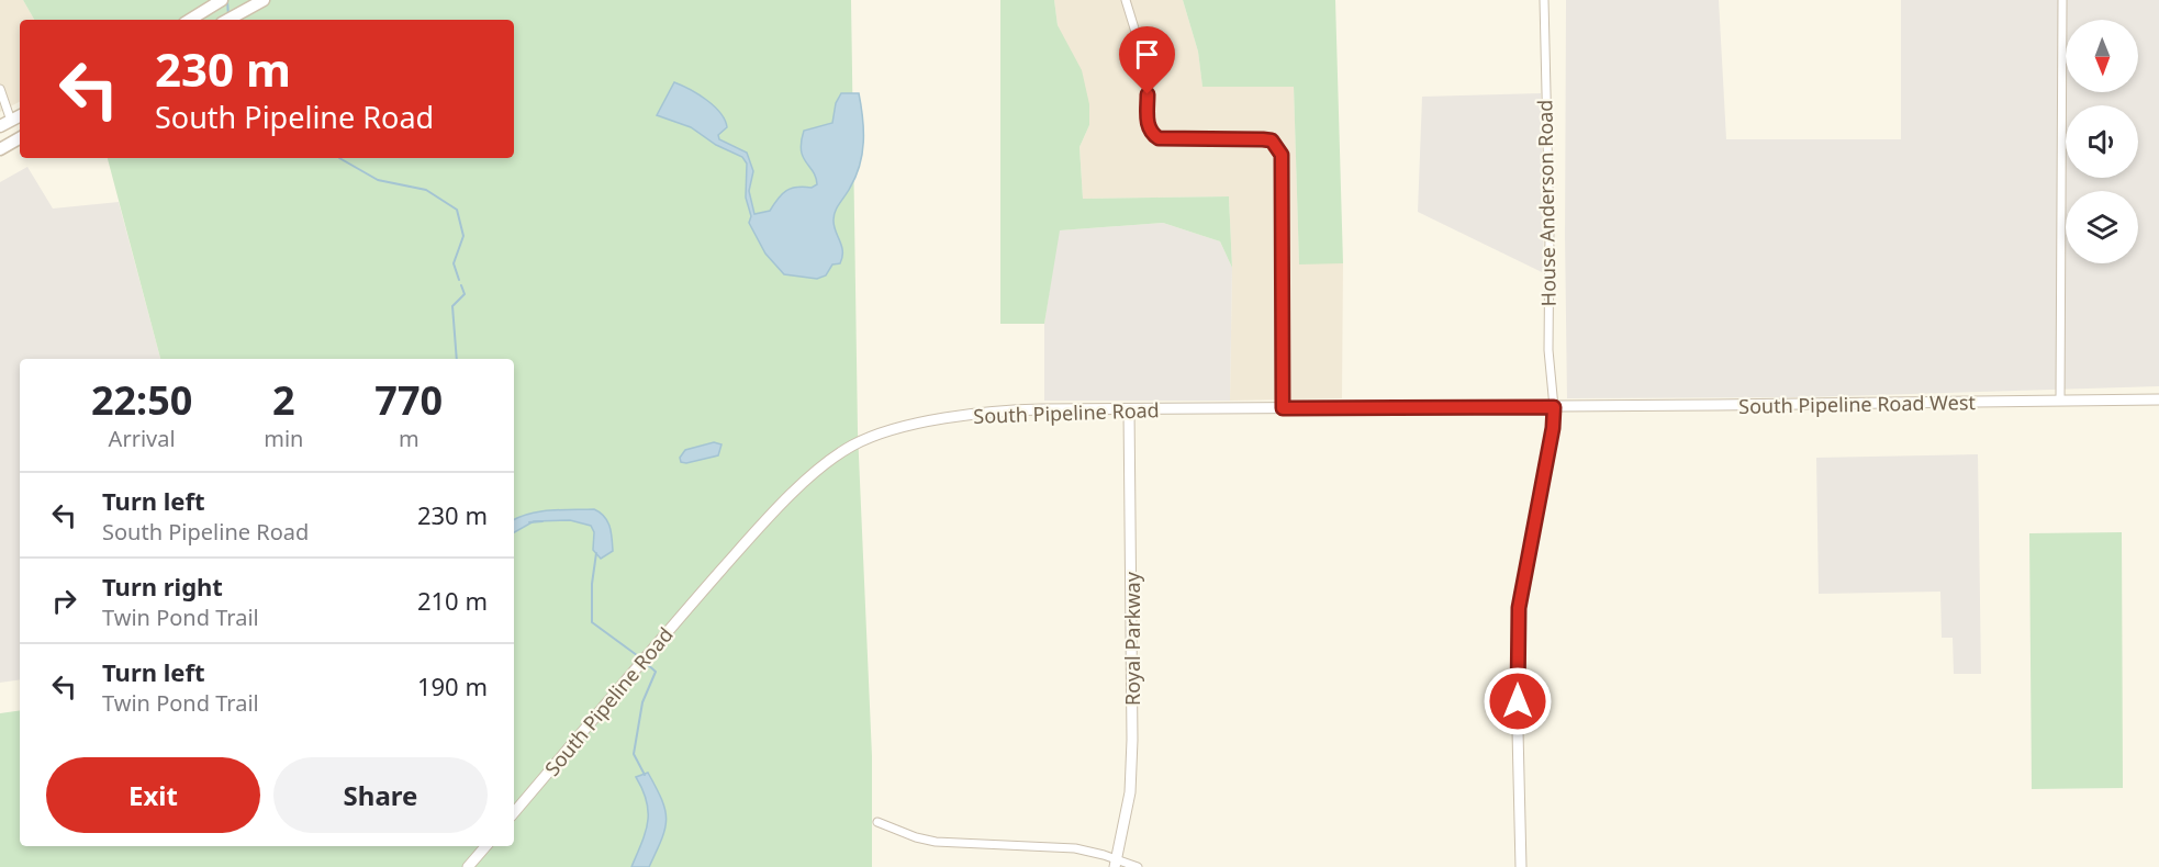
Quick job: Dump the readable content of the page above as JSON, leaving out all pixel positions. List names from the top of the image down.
{
  "streets": {
    "street": [
      "House Anderson Road",
      "South Pipeline Road West",
      "South Pipeline Road",
      "Royal Parkway"
    ]
  },
  "crossings": [
    ["House Anderson Road", "South Pipeline Road West"],
    ["House Anderson Road", "South Pipeline Road"],
    ["South Pipeline Road West", "South Pipeline Road"],
    ["South Pipeline Road", "Royal Parkway"]
  ],
  "north": "bottom",
  "page": {
    "turn": ["230 m", "South Pipeline Road"],
    "eta": [
      "22:50",
      "Arrival",
      "2",
      "min",
      "770",
      "m"
    ],
    "list": [
      {
        "name": "Turn left",
        "note": "South Pipeline Road",
        "value": "230 m"
      },
      {
        "name": "Turn right",
        "note": "Twin Pond Trail",
        "value": "210 m"
      },
      {
        "name": "Turn left",
        "note": "Twin Pond Trail",
        "value": "190 m"
      }
    ],
    "buttons": ["Exit", "Share"]
  }
}
